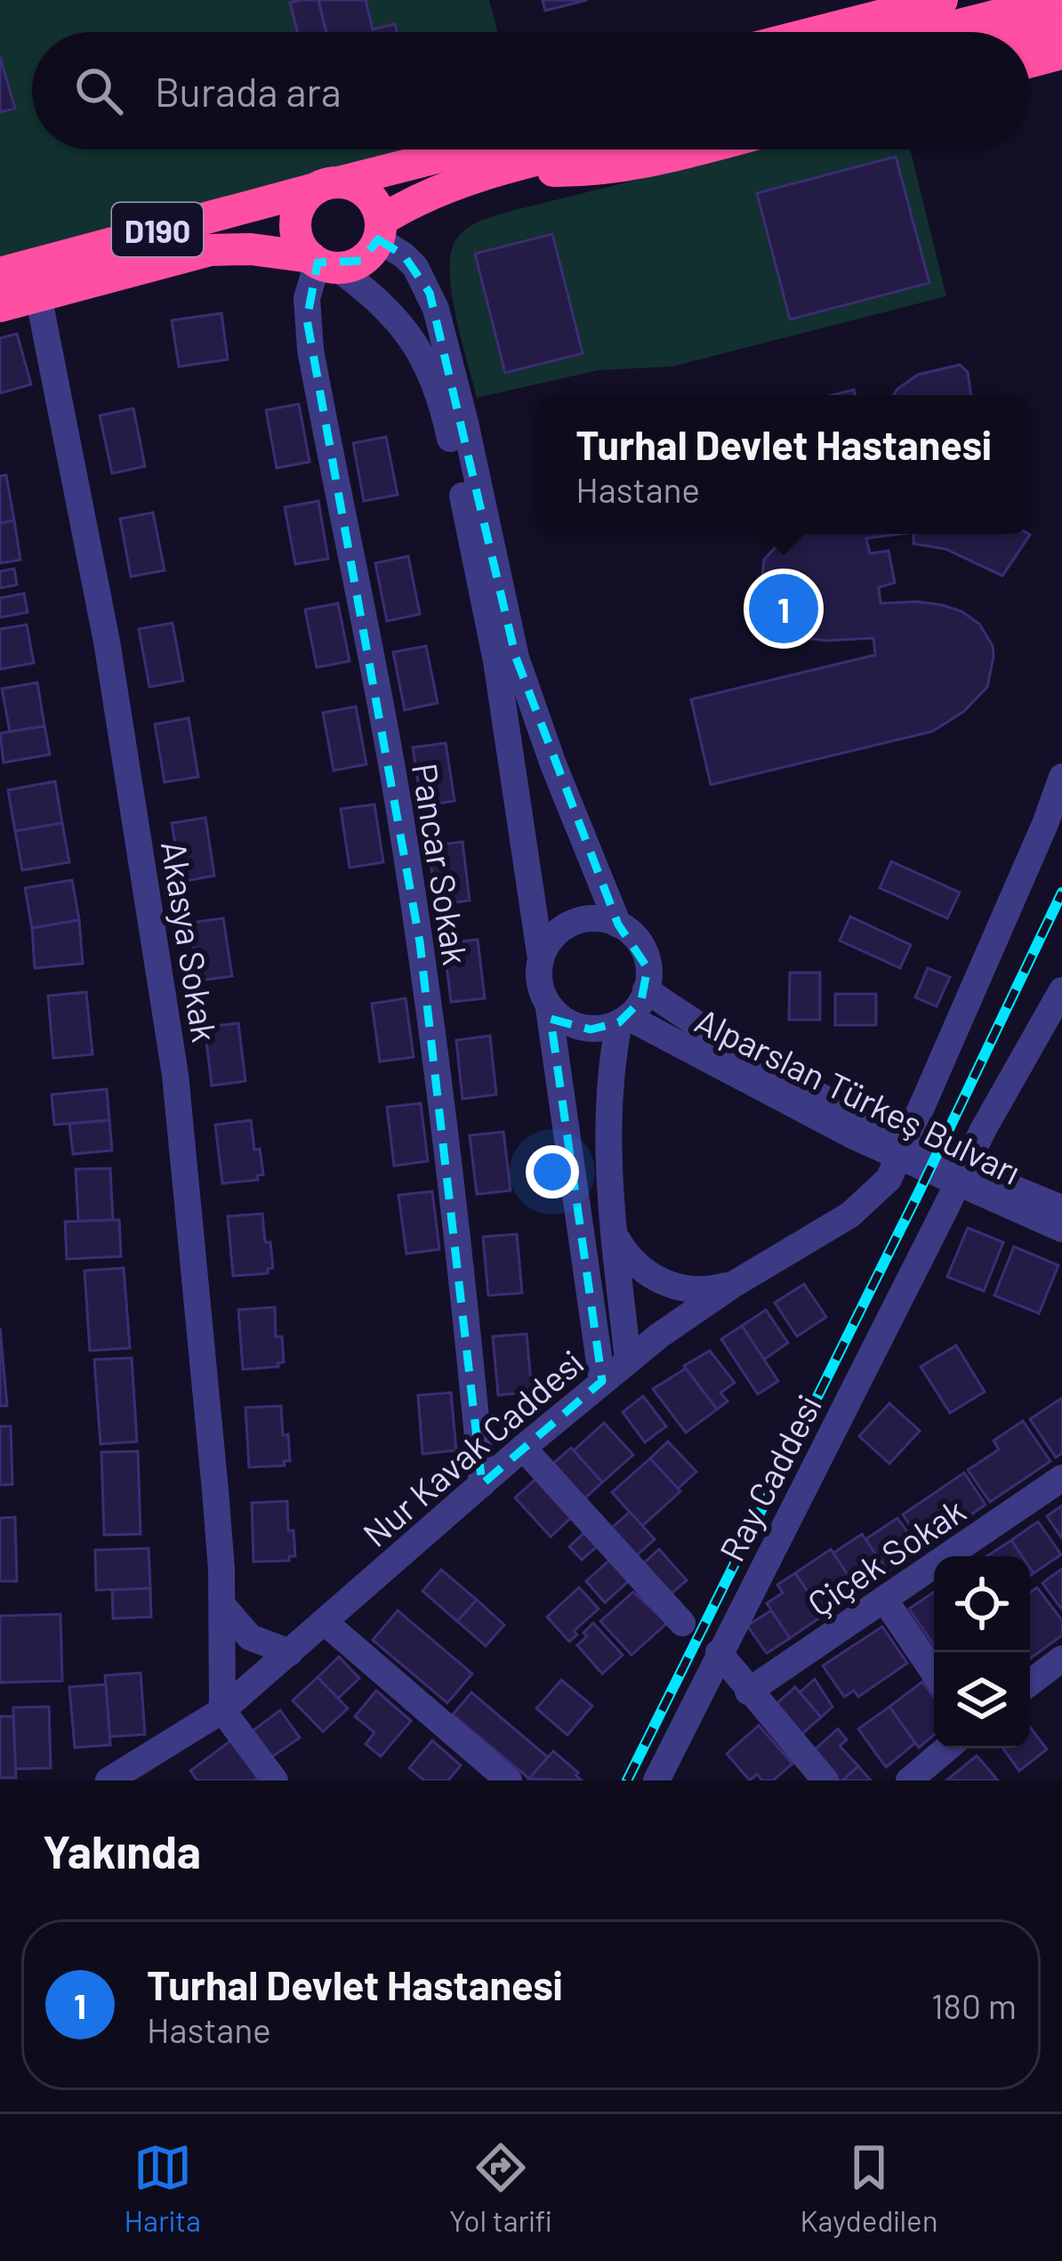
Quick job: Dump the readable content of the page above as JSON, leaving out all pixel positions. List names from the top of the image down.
{
  "streets": {
    "highway": ["D190"],
    "street": [
      "Pancar Sokak",
      "Akasya Sokak",
      "Alparslan Türkeş Bulvarı",
      "Nur Kavak Caddesi",
      "Ray Caddesi",
      "Çiçek Sokak"
    ]
  },
  "crossings": [
    ["D190", "Pancar Sokak"],
    ["D190", "Akasya Sokak"],
    ["Pancar Sokak", "Nur Kavak Caddesi"],
    ["Akasya Sokak", "Nur Kavak Caddesi"],
    ["Alparslan Türkeş Bulvarı", "Nur Kavak Caddesi"]
  ],
  "page": {
    "search": "Burada ara",
    "popup": ["Turhal Devlet Hastanesi", "Hastane"],
    "pins": "1",
    "heading": "Yakında",
    "list": [
      {
        "mark": "1",
        "name": "Turhal Devlet Hastanesi",
        "note": "Hastane",
        "value": "180 m"
      }
    ],
    "nav": ["Harita", "Yol tarifi", "Kaydedilen"]
  }
}
